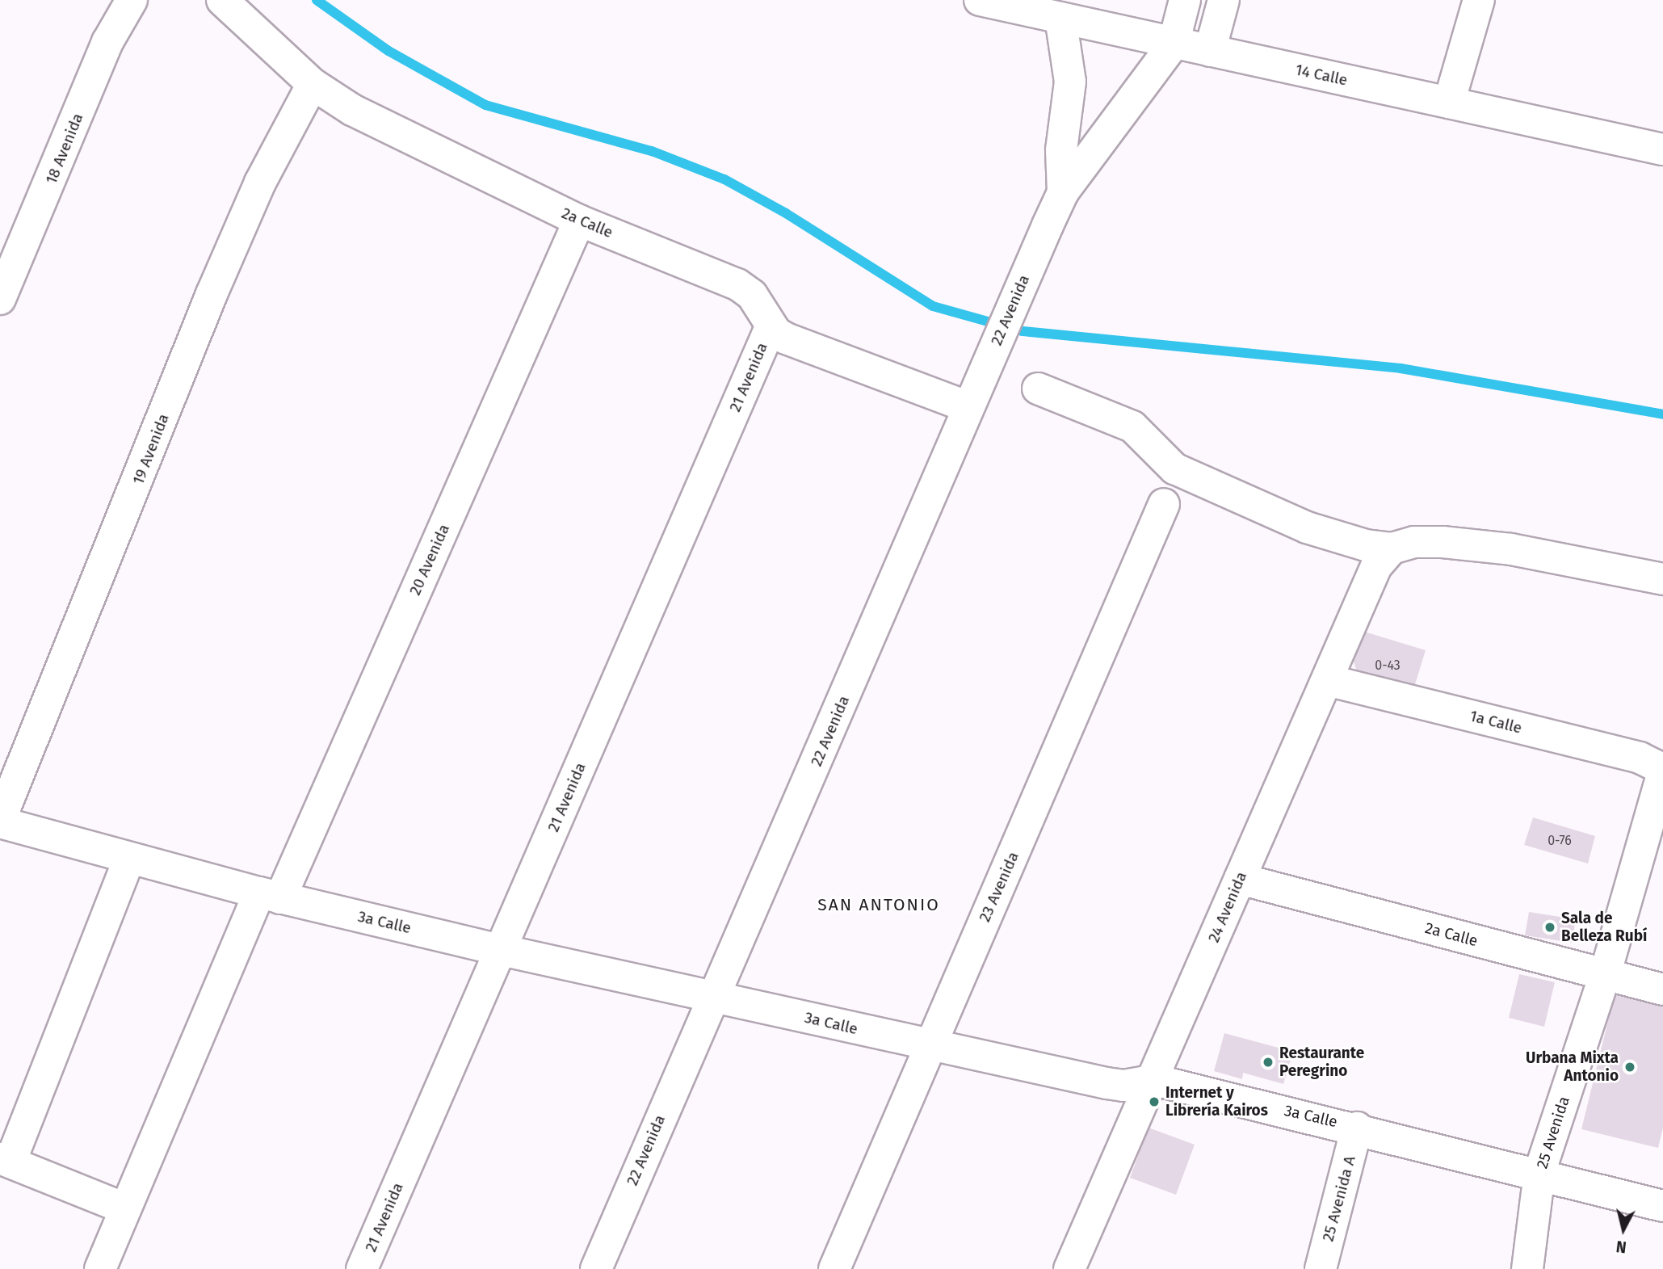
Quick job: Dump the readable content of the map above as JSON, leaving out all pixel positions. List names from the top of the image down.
{
  "streets": {
    "street": [
      "14 Calle",
      "18 Avenida",
      "2a Calle",
      "22 Avenida",
      "21 Avenida",
      "19 Avenida",
      "20 Avenida",
      "1a Calle",
      "23 Avenida",
      "24 Avenida",
      "3a Calle",
      "25 Avenida",
      "25 Avenida A"
    ]
  },
  "crossings": [
    ["14 Calle", "22 Avenida"],
    ["2a Calle", "22 Avenida"],
    ["2a Calle", "21 Avenida"],
    ["2a Calle", "19 Avenida"],
    ["2a Calle", "20 Avenida"],
    ["2a Calle", "24 Avenida"],
    ["2a Calle", "25 Avenida"],
    ["22 Avenida", "3a Calle"],
    ["21 Avenida", "3a Calle"],
    ["19 Avenida", "3a Calle"],
    ["20 Avenida", "3a Calle"],
    ["1a Calle", "24 Avenida"],
    ["1a Calle", "25 Avenida"],
    ["23 Avenida", "3a Calle"],
    ["24 Avenida", "3a Calle"],
    ["3a Calle", "25 Avenida"],
    ["3a Calle", "25 Avenida A"]
  ],
  "districts": ["SAN ANTONIO"],
  "places": [
    "Sala de Belleza Rubí",
    "Restaurante Peregrino",
    "Urbana Mixta Antonio",
    "Internet y Librería Kairos"
  ],
  "house_numbers": ["0-43", "0-76"],
  "north": "bottom"
}
